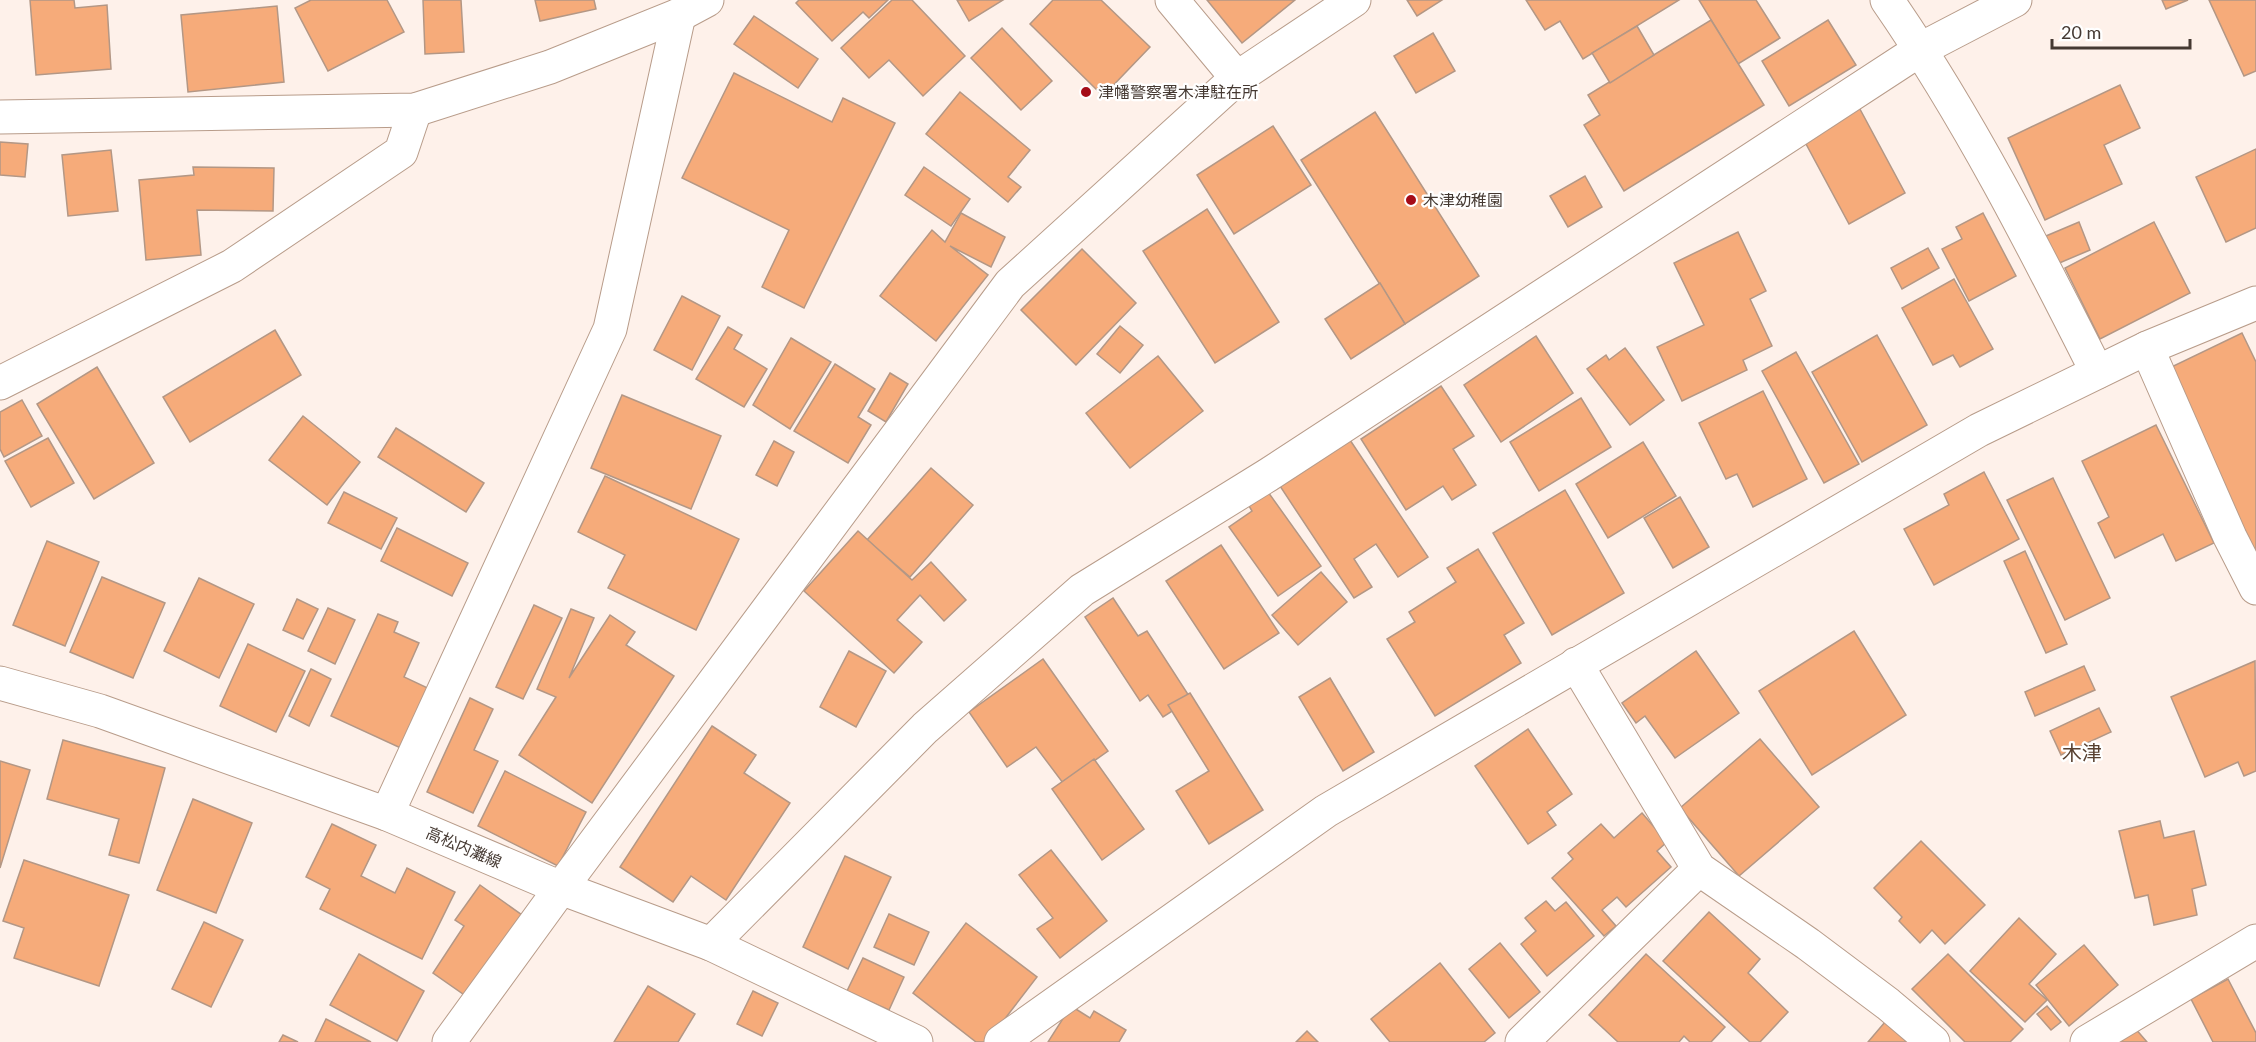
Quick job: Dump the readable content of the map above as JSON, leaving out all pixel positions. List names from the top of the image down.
{
  "streets": {
    "street": ["高松内灘線"]
  },
  "districts": ["木津"],
  "places": ["津幡警察署木津駐在所", "木津幼稚園"],
  "scale_bar": "20 m"
}
